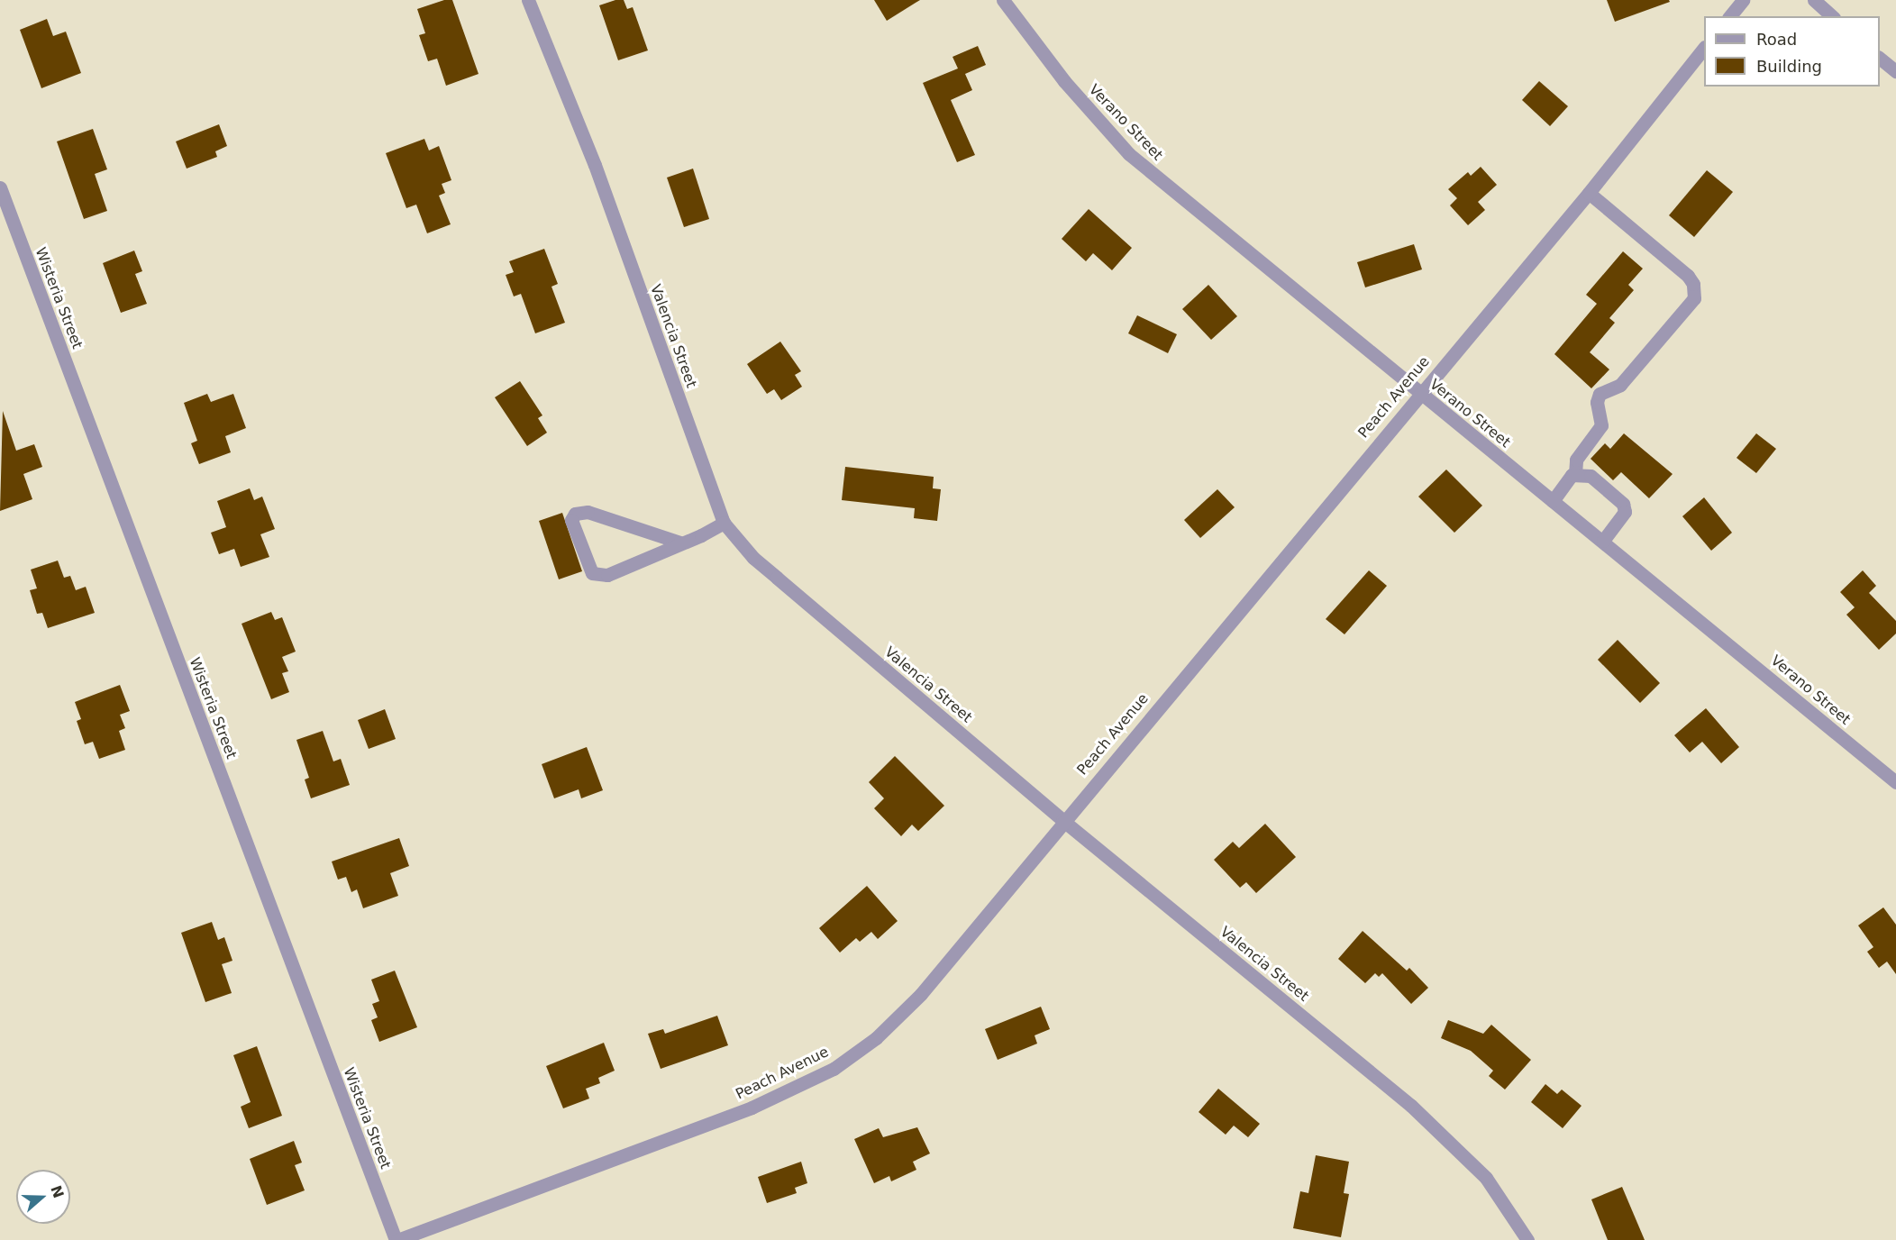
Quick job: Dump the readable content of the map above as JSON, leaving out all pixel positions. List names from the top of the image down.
{
  "streets": {
    "street": [
      "Verano Street",
      "Wisteria Street",
      "Valencia Street",
      "Peach Avenue"
    ]
  },
  "crossings": [
    ["Verano Street", "Peach Avenue"],
    ["Wisteria Street", "Peach Avenue"],
    ["Valencia Street", "Peach Avenue"]
  ],
  "legend": ["Road", "Building"],
  "north": "right"
}
